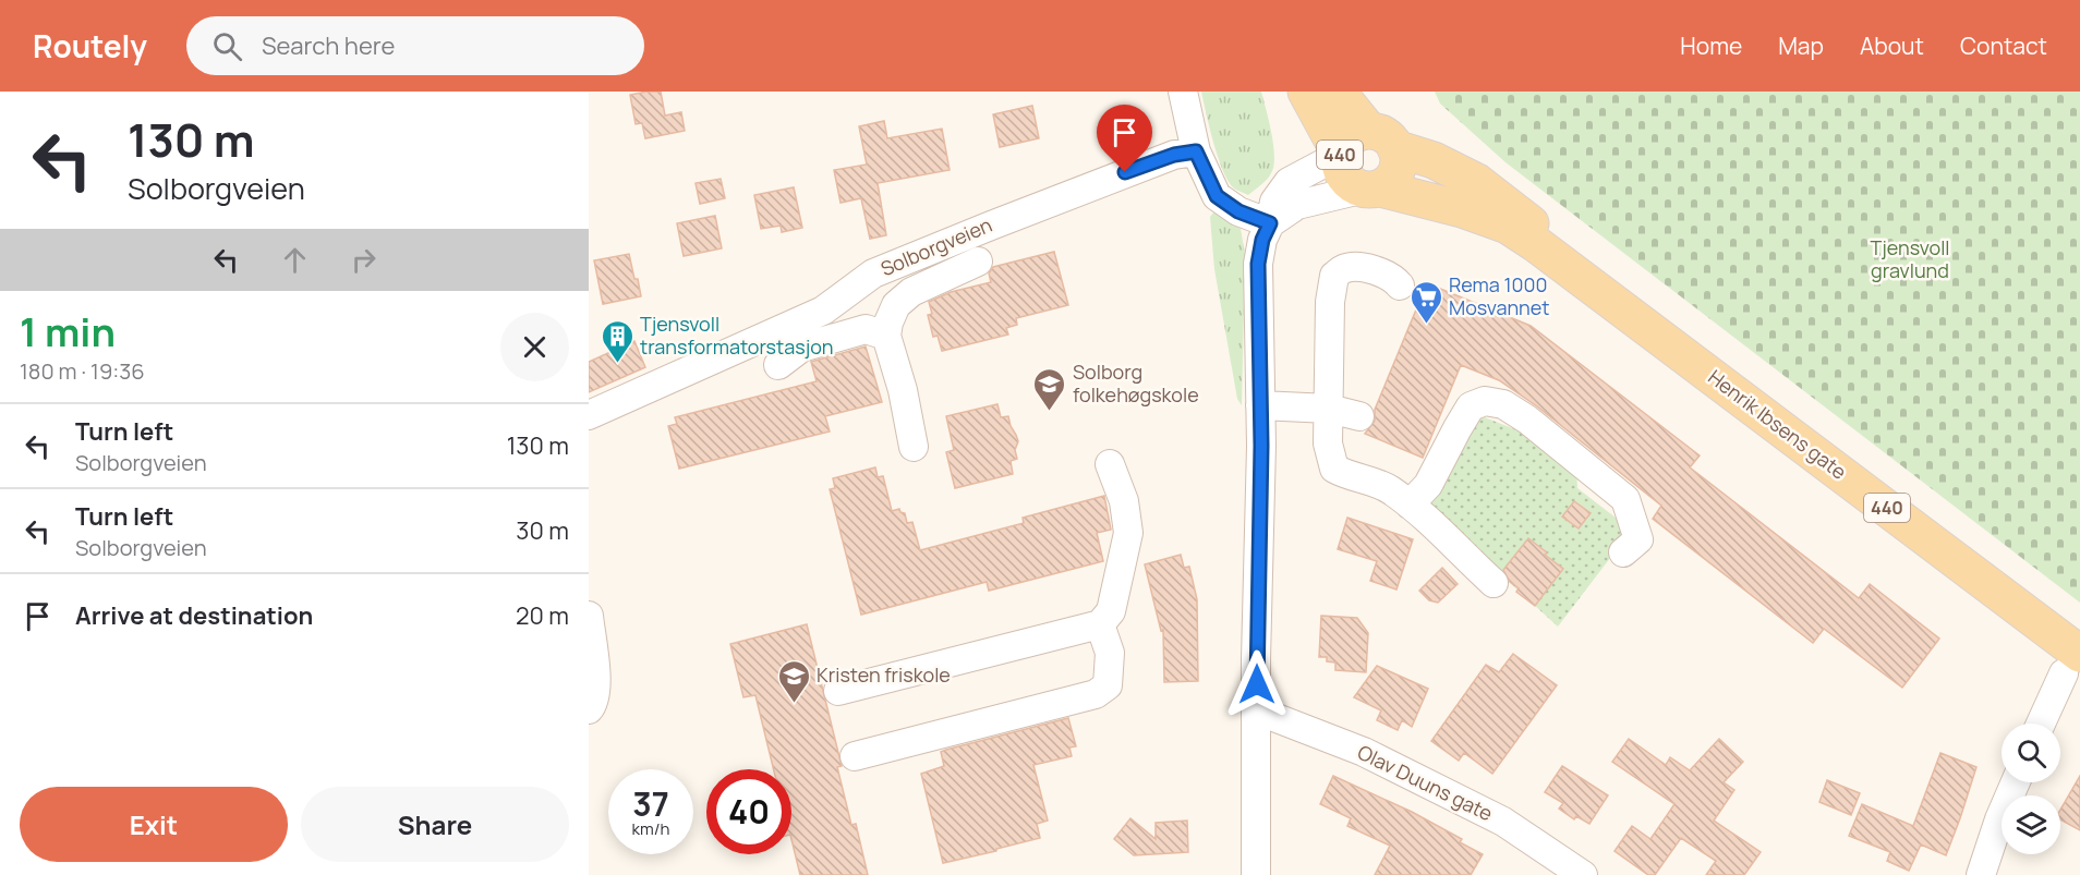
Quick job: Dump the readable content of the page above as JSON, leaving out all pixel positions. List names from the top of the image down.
{
  "streets": {
    "main road": ["440", "Henrik Ibsens gate"],
    "street": ["Solborgveien", "Olav Duuns gate"]
  },
  "crossings": [
    ["440", "Henrik Ibsens gate"]
  ],
  "parks": ["Tjensvoll gravlund"],
  "places": {
    "supermarket": ["Rema 1000 Mosvannet"],
    "building": ["Tjensvoll transformatorstasjon"],
    "school or university": ["Solborg folkehøgskole", "Kristen friskole"]
  },
  "page": {
    "header": "Routely",
    "search": "Search here",
    "nav": [
      "Home",
      "Map",
      "About",
      "Contact"
    ],
    "turn": ["130 m", "Solborgveien"],
    "heading": ["1 min", "180 m · 19:36"],
    "list": [
      {
        "name": "Turn left",
        "note": "Solborgveien",
        "value": "130 m"
      },
      {
        "name": "Turn left",
        "note": "Solborgveien",
        "value": "30 m"
      },
      {
        "name": "Arrive at destination",
        "value": "20 m"
      }
    ],
    "speed": "37 km/h",
    "limit": "40",
    "buttons": ["Exit", "Share"]
  }
}
